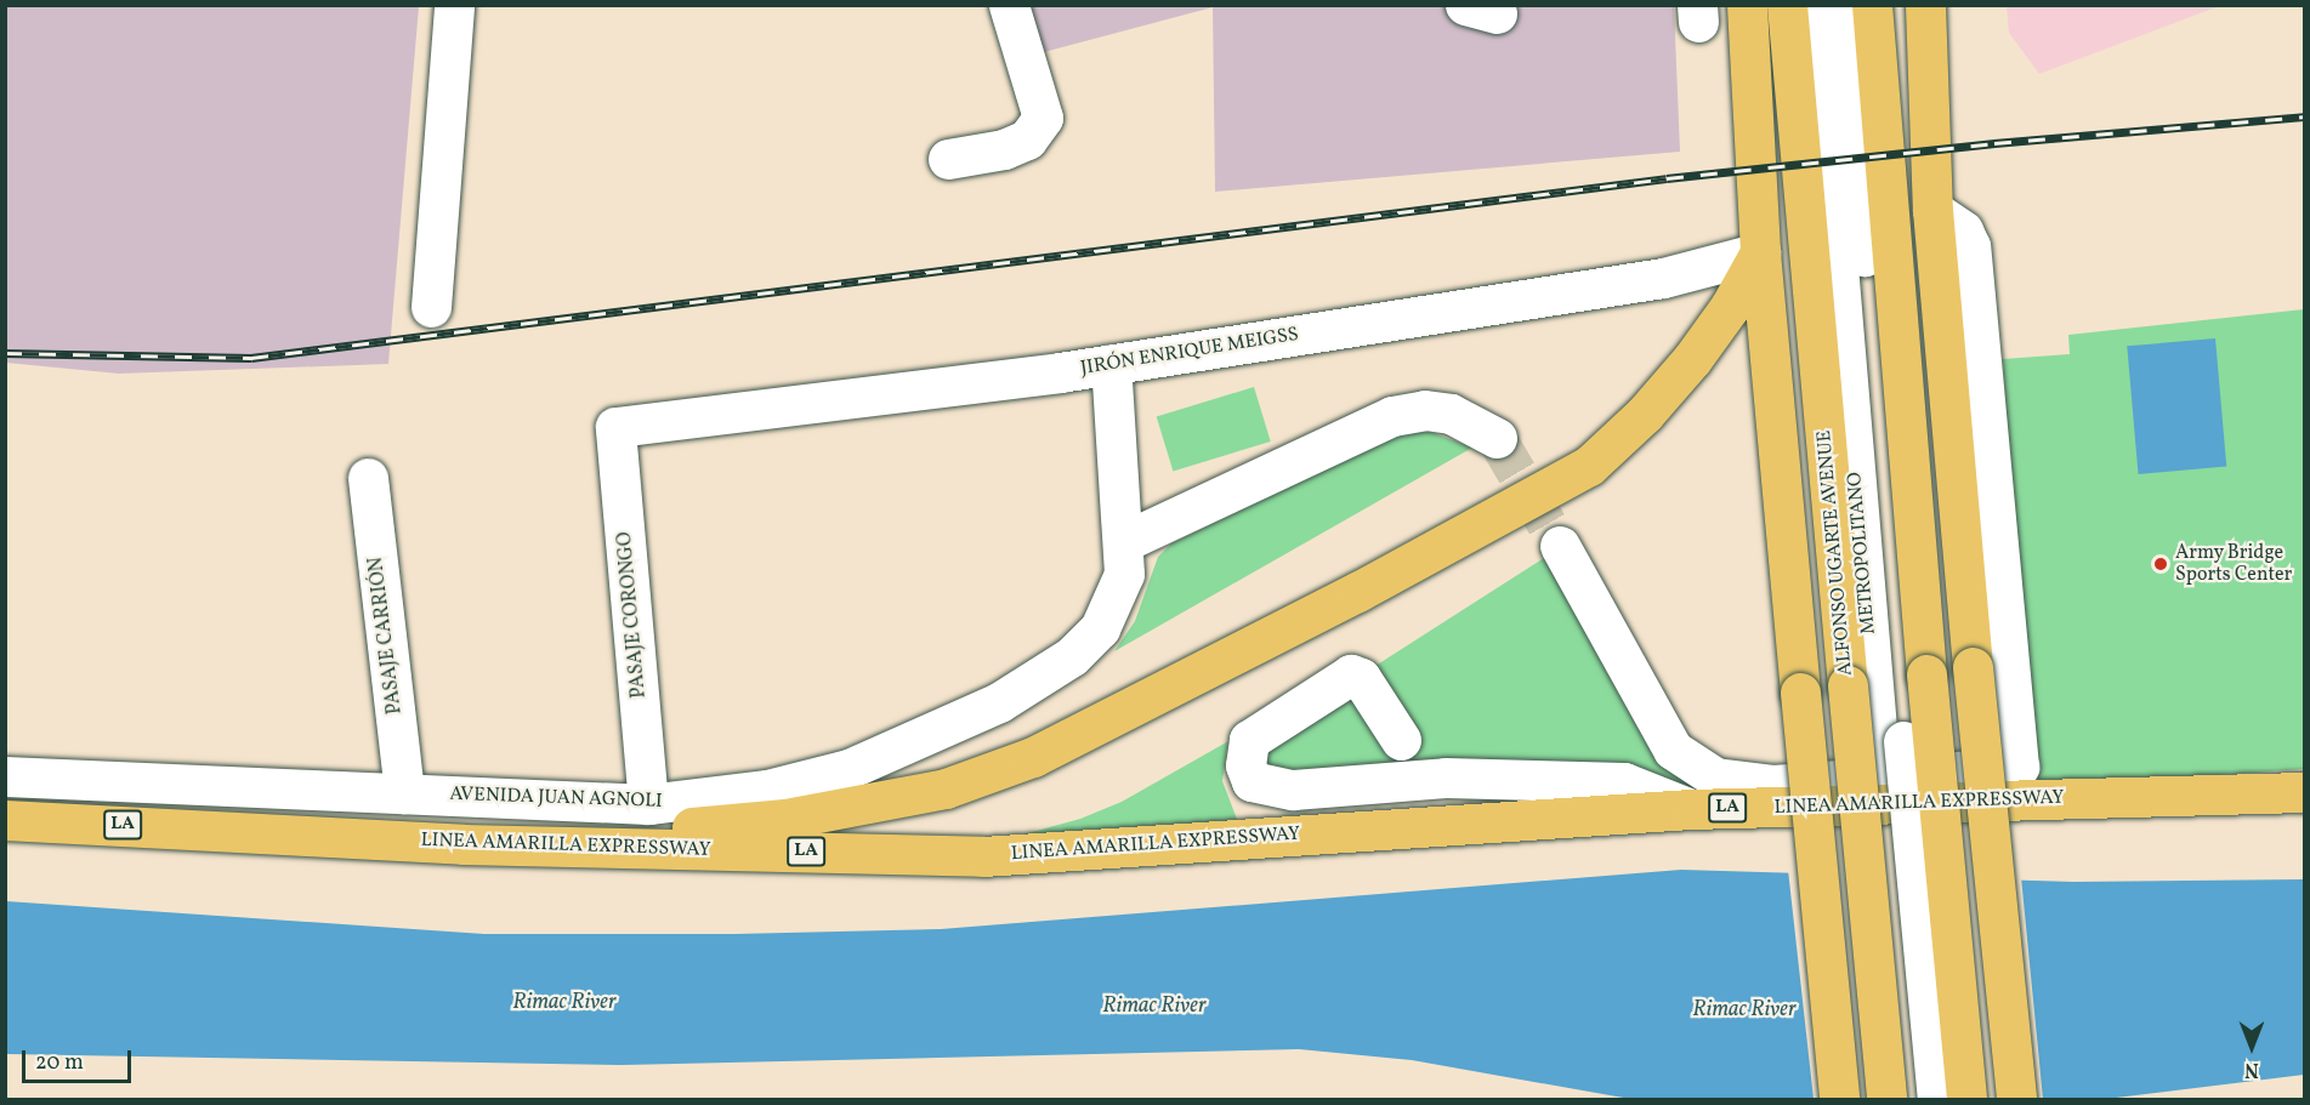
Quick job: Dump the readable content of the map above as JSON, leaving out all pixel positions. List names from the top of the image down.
{
  "streets": {
    "main road": ["ALFONSO UGARTE AVENUE", "LINEA AMARILLA EXPRESSWAY", "LA"],
    "street": [
      "JIRÓN ENRIQUE MEIGSS",
      "METROPOLITANO",
      "PASAJE CORONGO",
      "PASAJE CARRIÓN",
      "AVENIDA JUAN AGNOLI"
    ]
  },
  "crossings": [
    ["JIRÓN ENRIQUE MEIGSS", "PASAJE CORONGO"],
    ["JIRÓN ENRIQUE MEIGSS", "AVENIDA JUAN AGNOLI"],
    ["PASAJE CORONGO", "AVENIDA JUAN AGNOLI"],
    ["PASAJE CARRIÓN", "AVENIDA JUAN AGNOLI"]
  ],
  "water": ["Rimac River"],
  "places": ["Army Bridge Sports Center"],
  "scale_bar": "20 m",
  "north": "bottom"
}
